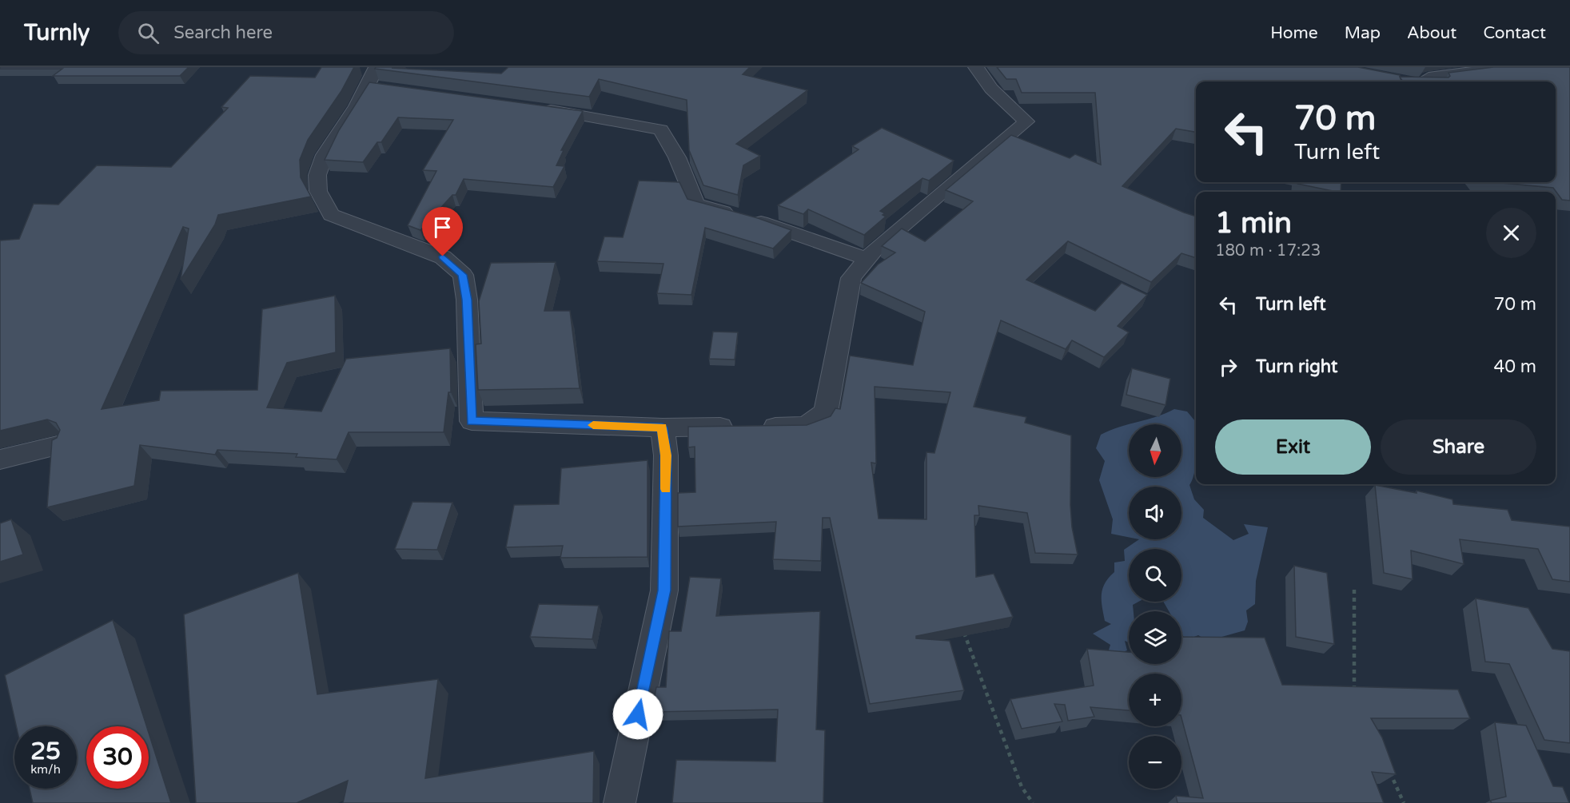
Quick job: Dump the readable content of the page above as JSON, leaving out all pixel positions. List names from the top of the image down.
{
  "north": "bottom",
  "page": {
    "header": "Turnly",
    "search": "Search here",
    "nav": [
      "Home",
      "Map",
      "About",
      "Contact"
    ],
    "turn": ["70 m", "Turn left"],
    "heading": ["1 min", "180 m · 17:23"],
    "list": [
      {
        "name": "Turn left",
        "value": "70 m"
      },
      {
        "name": "Turn right",
        "value": "40 m"
      }
    ],
    "buttons": ["Exit", "Share"],
    "map_buttons": ["+", "−"],
    "speed": "25 km/h",
    "limit": "30"
  }
}
